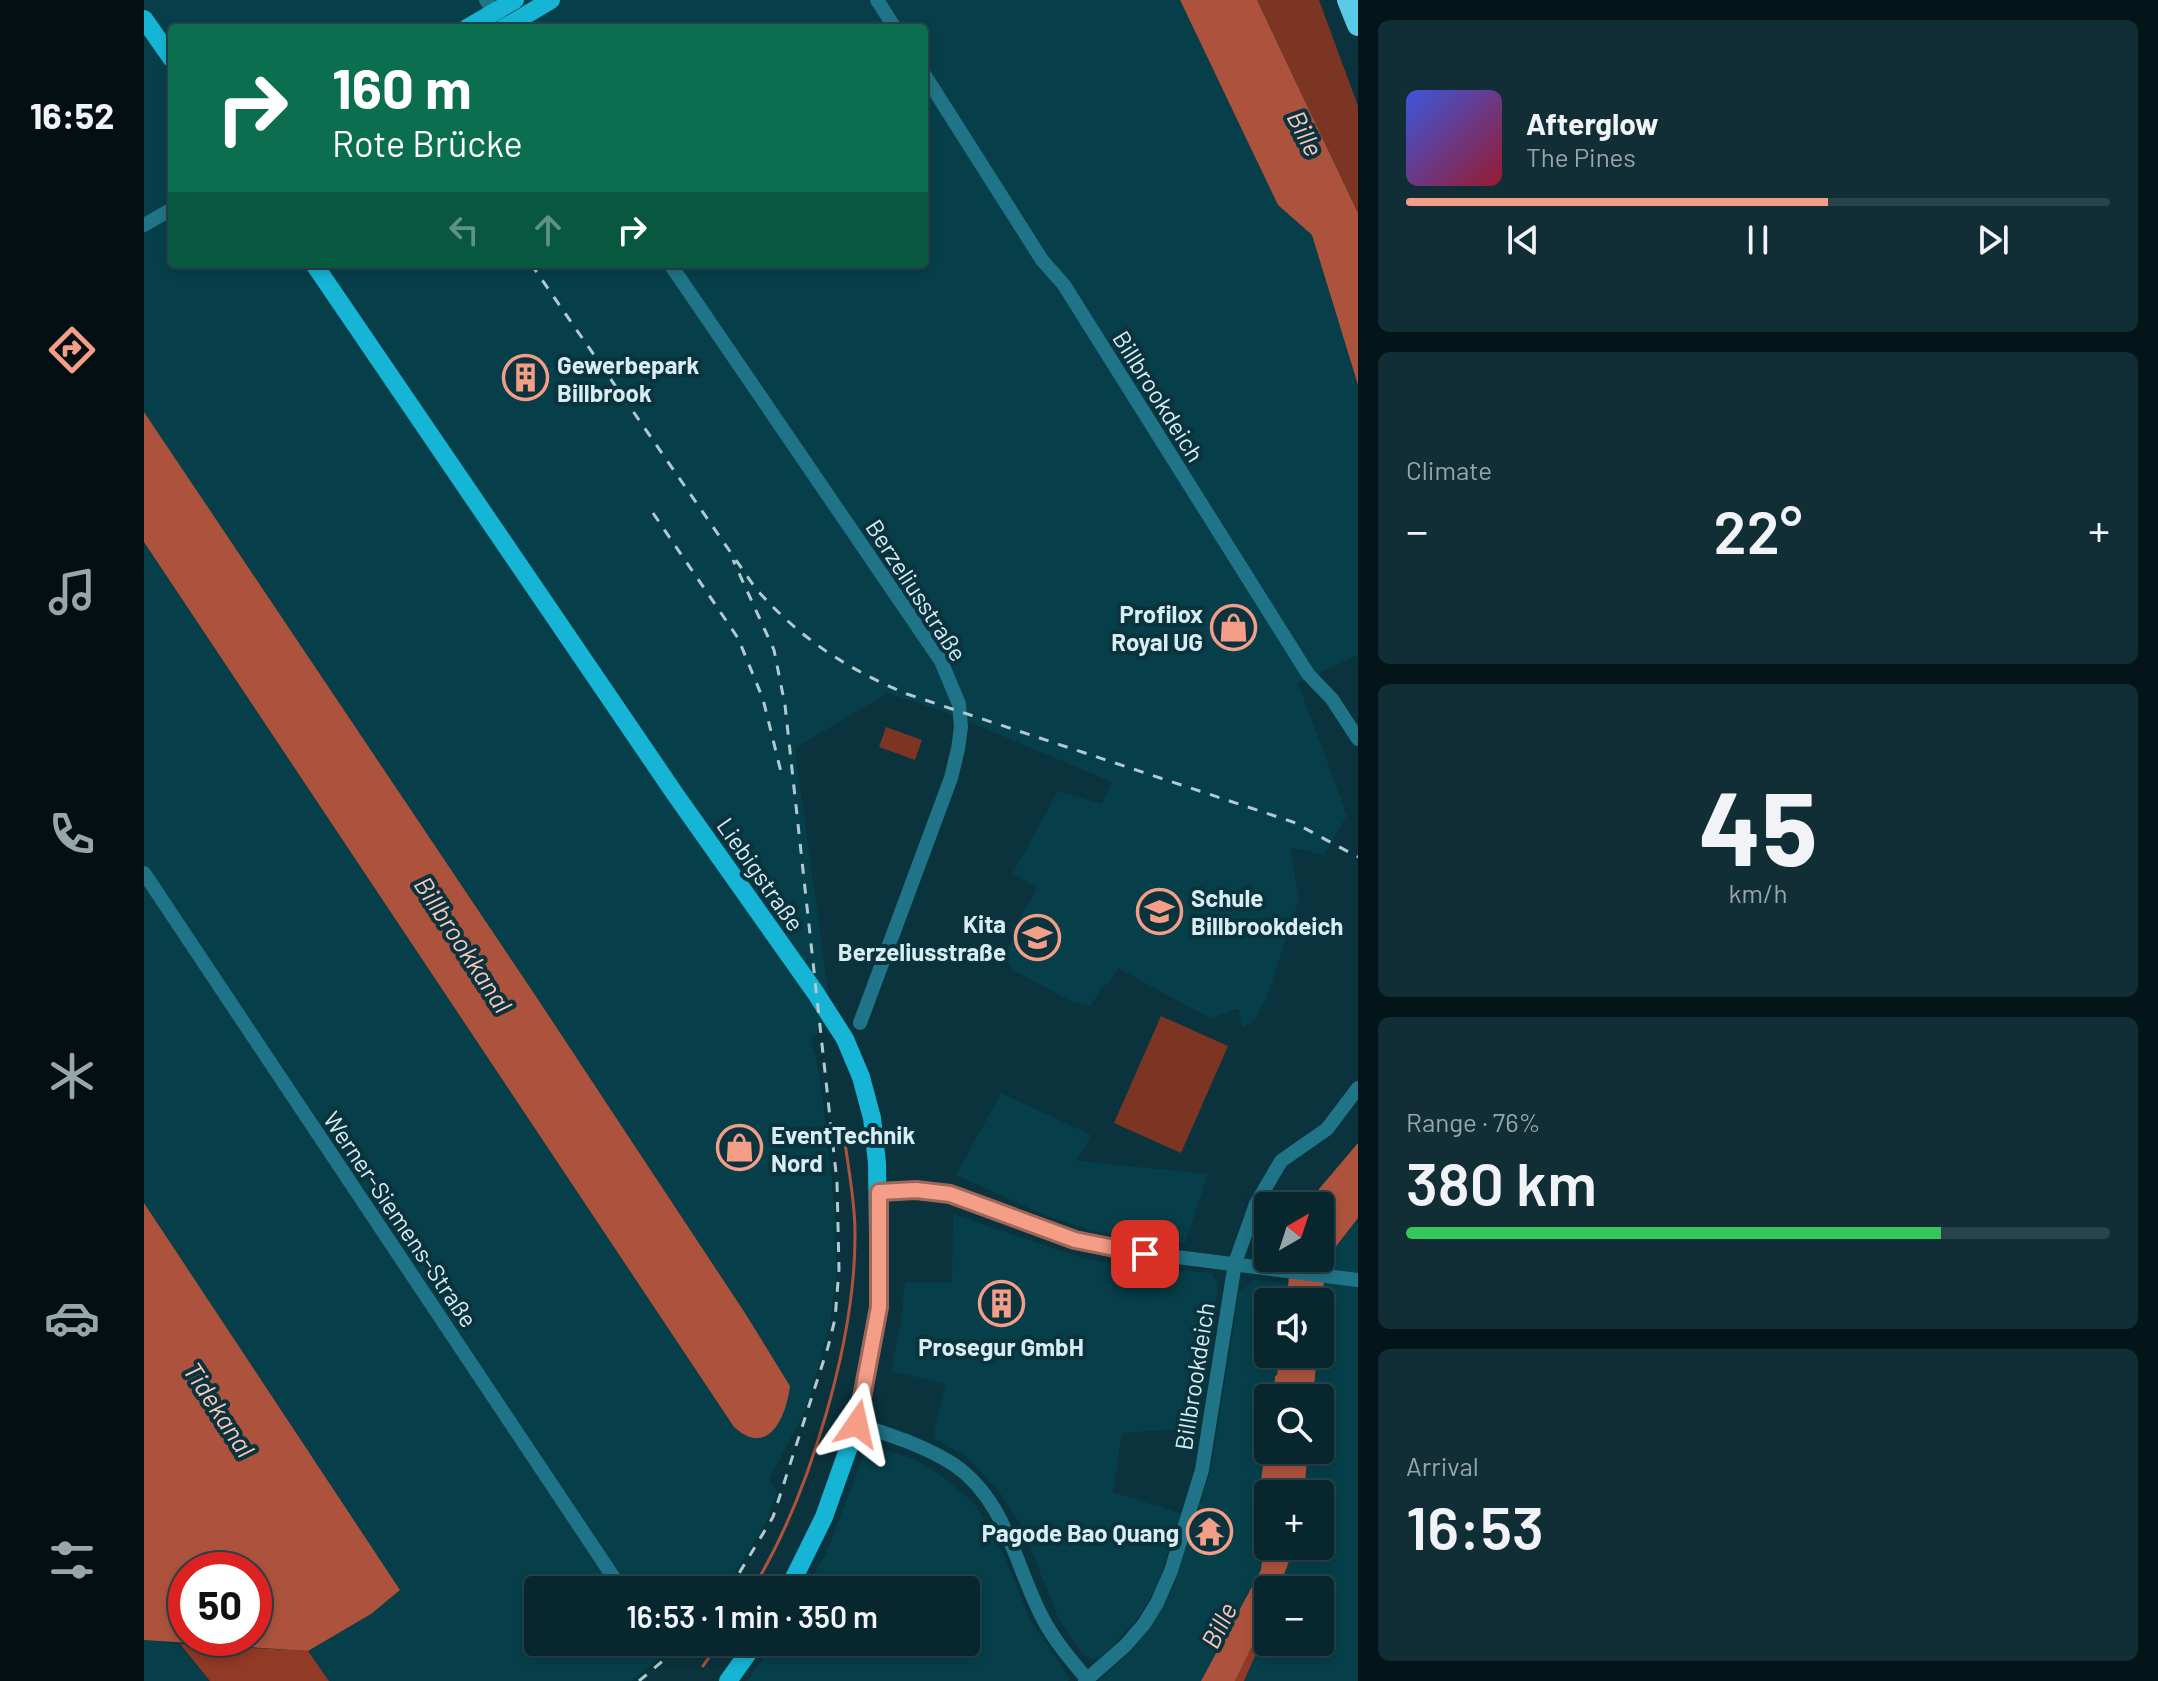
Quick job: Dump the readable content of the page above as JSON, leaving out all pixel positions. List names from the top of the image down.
{
  "streets": {
    "main road": ["Liebigstraße"],
    "street": ["Billbrookdeich", "Berzeliusstraße", "Werner-Siemens-Straße"]
  },
  "water": ["Bille", "Billbrookkanal", "Tidekanal"],
  "places": {
    "building": ["Gewerbepark Billbrook", "Prosegur GmbH"],
    "shop": ["Profilox Royal UG", "EventTechnik Nord"],
    "school or university": ["Schule Billbrookdeich", "Kita Berzeliusstraße"],
    "temple": ["Pagode Bao Quang"]
  },
  "north": "top right",
  "page": {
    "tabs": "16:52",
    "turn": ["160 m", "Rote Brücke"],
    "song": ["Afterglow", "The Pines"],
    "tile": [
      "Climate",
      ["45", "km/h"],
      ["Range · 76%", "380 km"],
      ["Arrival", "16:53"]
    ],
    "heat": ["−", "22°", "+"],
    "map_buttons": ["+", "−"],
    "limit": "50",
    "trip": "16:53 · 1 min · 350 m"
  }
}
